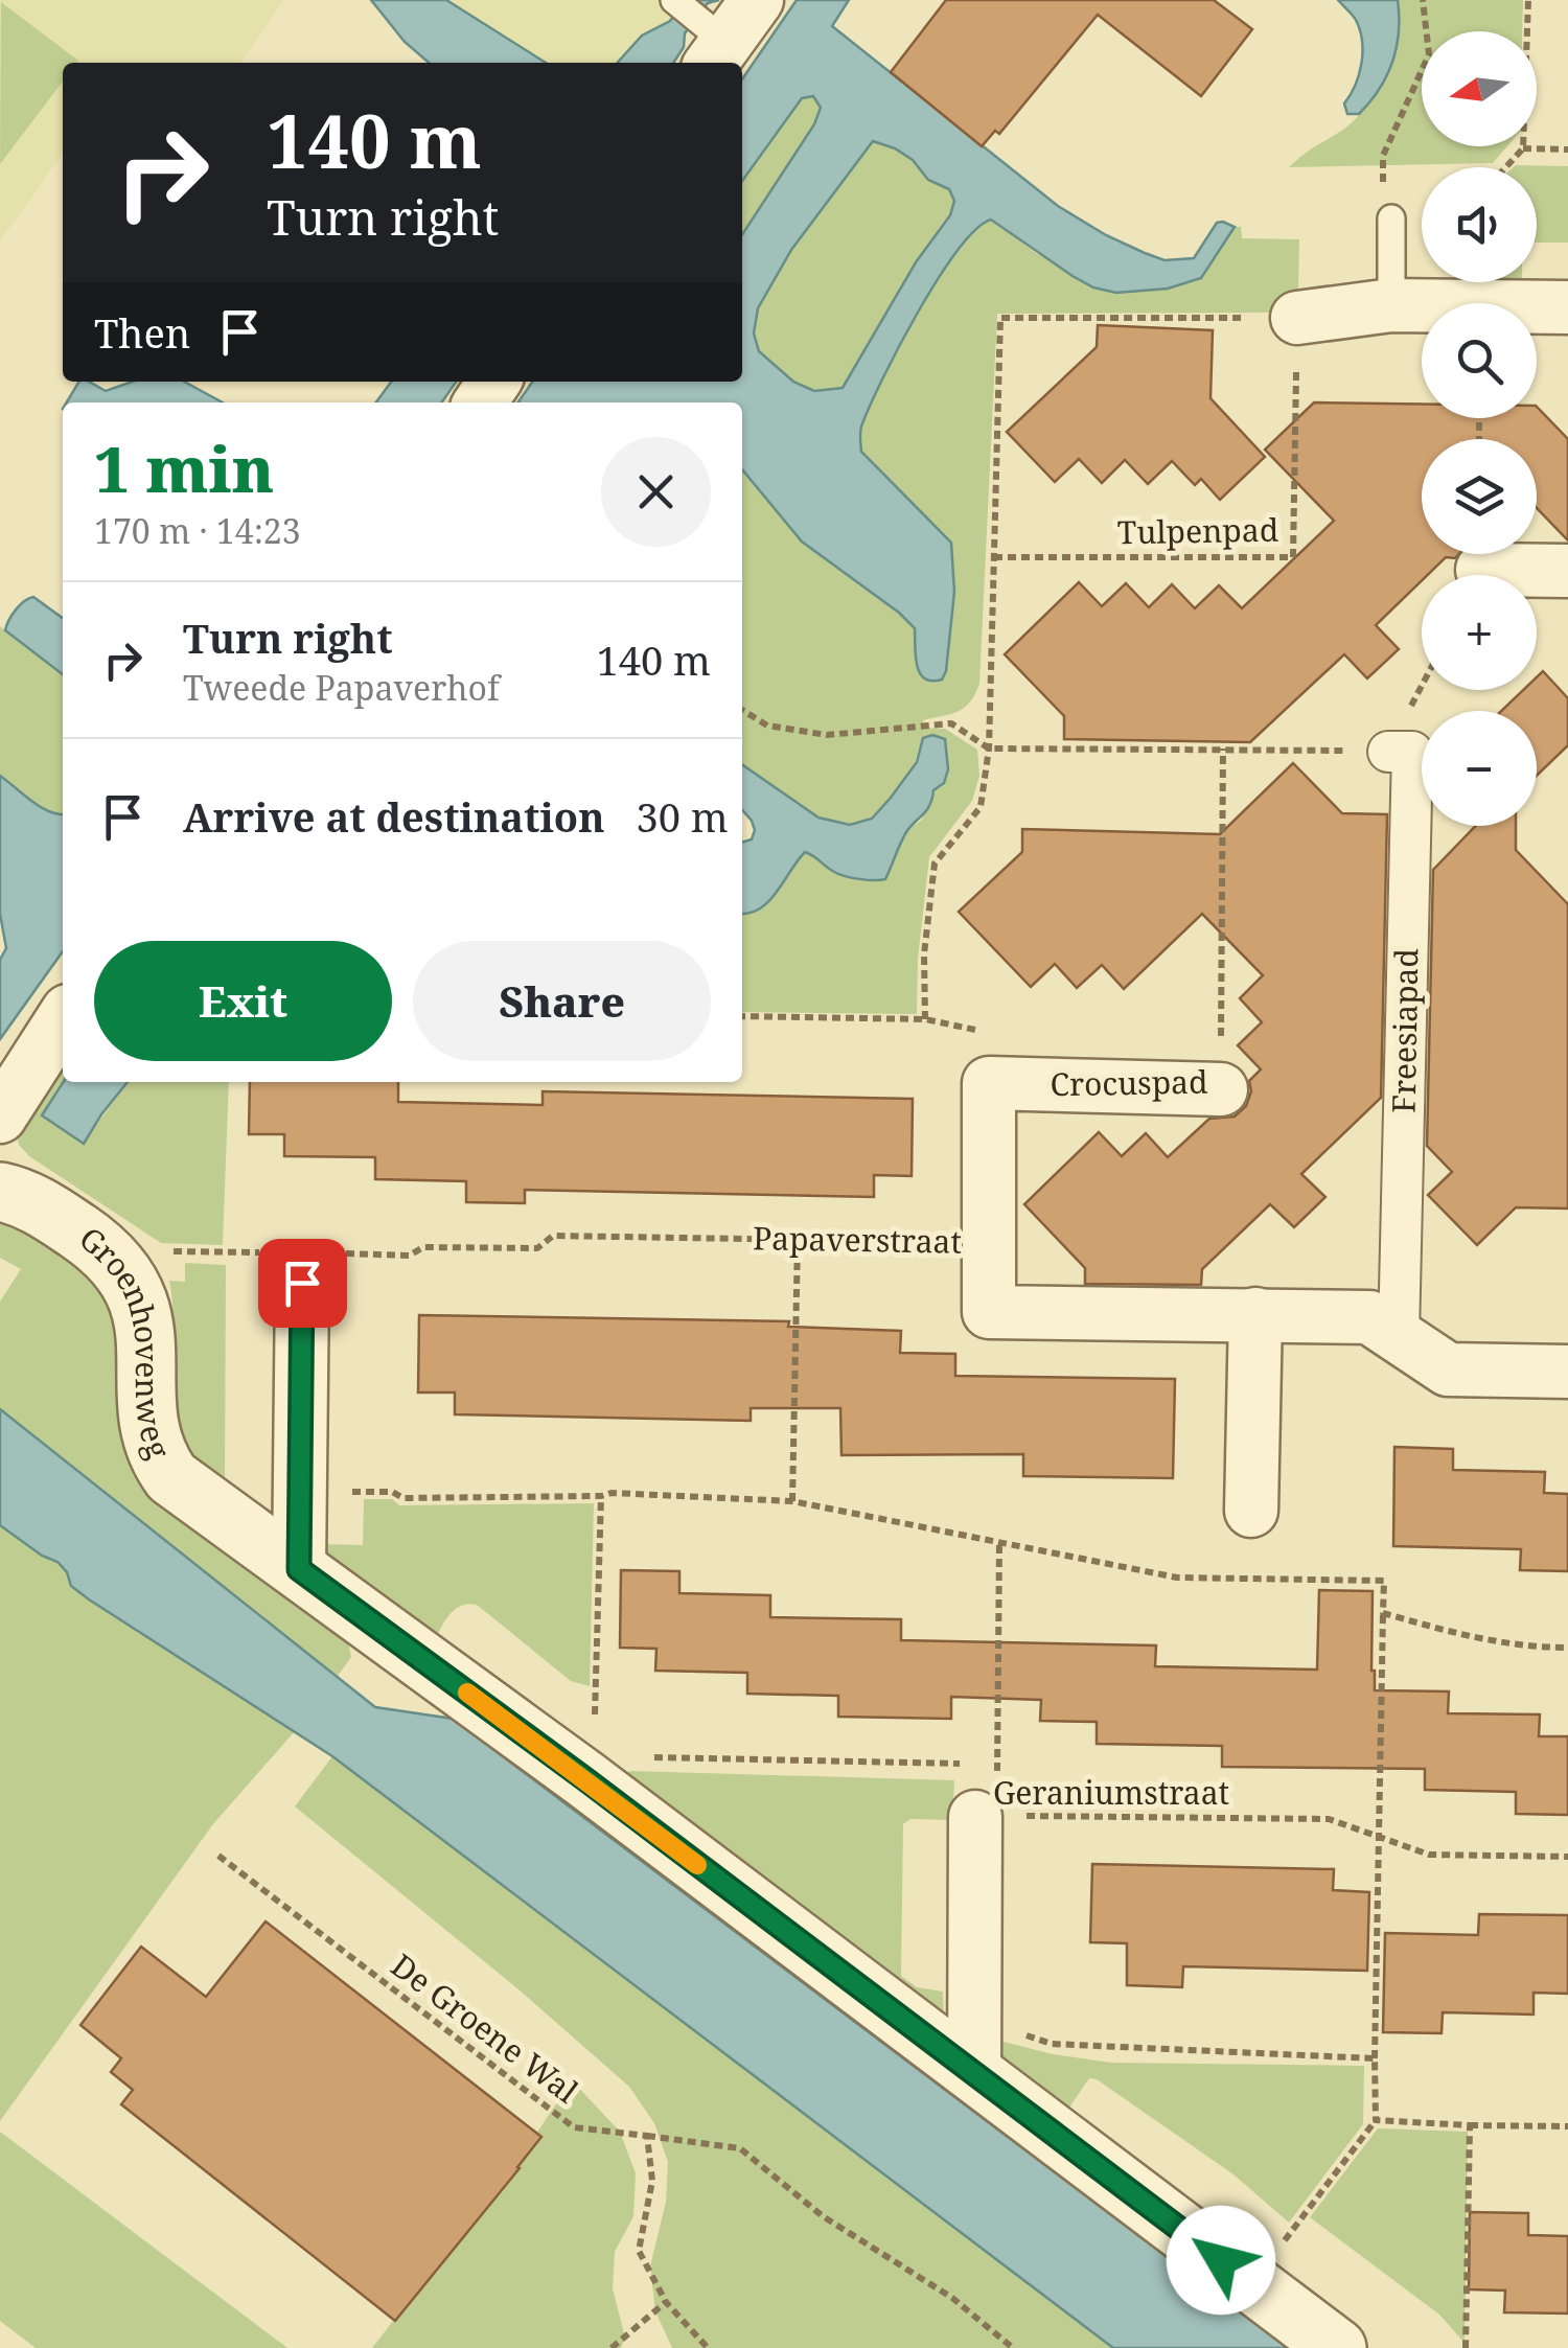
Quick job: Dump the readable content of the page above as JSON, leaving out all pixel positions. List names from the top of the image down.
{
  "streets": {
    "street": [
      "Freesiapad",
      "Crocuspad",
      "Papaverstraat",
      "Groenhovenweg"
    ],
    "path": ["Tulpenpad", "Geraniumstraat", "De Groene Wal"]
  },
  "crossings": [
    ["Freesiapad", "Papaverstraat"],
    ["Groenhovenweg", "Geraniumstraat"]
  ],
  "north": "left",
  "page": {
    "map_buttons": ["+", "−"],
    "turn": ["140 m", "Turn right"],
    "then": "Then",
    "heading": ["1 min", "170 m · 14:23"],
    "list": [
      {
        "name": "Turn right",
        "note": "Tweede Papaverhof",
        "value": "140 m"
      },
      {
        "name": "Arrive at destination",
        "value": "30 m"
      }
    ],
    "buttons": ["Exit", "Share"]
  }
}
